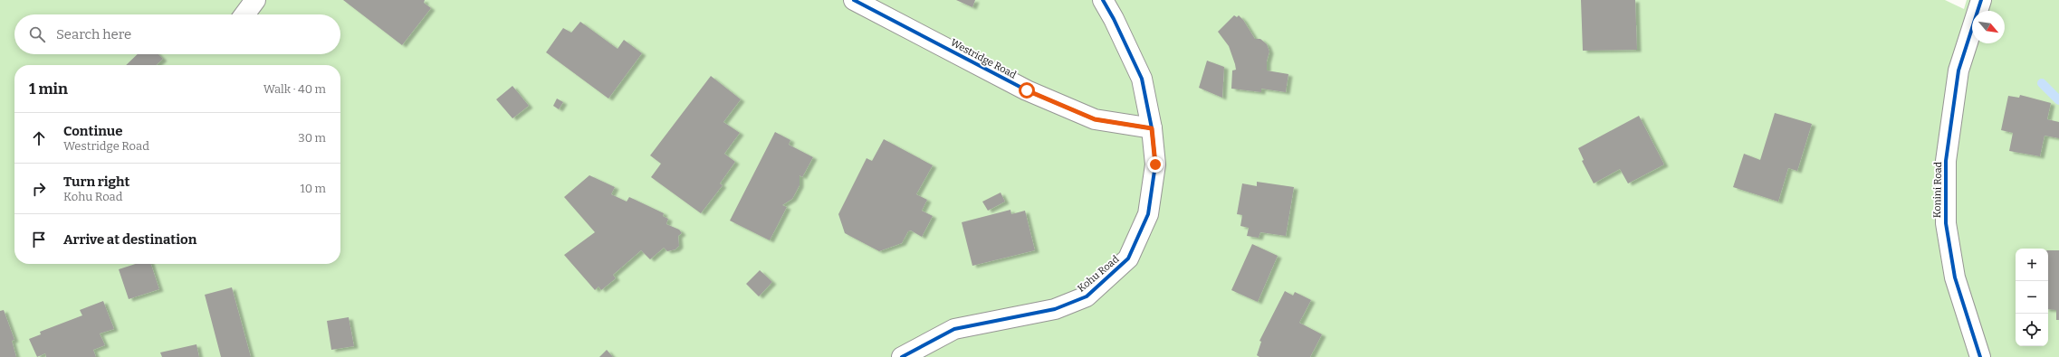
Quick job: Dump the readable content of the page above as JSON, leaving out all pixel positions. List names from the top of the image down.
{
  "streets": {
    "street": ["Westridge Road", "Konini Road", "Kohu Road"]
  },
  "crossings": [
    ["Westridge Road", "Kohu Road"]
  ],
  "north": "bottom right",
  "page": {
    "search": "Search here",
    "heading": ["1 min", "Walk · 40 m"],
    "list": [
      ["Continue", "Westridge Road", "30 m"],
      ["Turn right", "Kohu Road", "10 m"],
      "Arrive at destination"
    ],
    "map_buttons": ["+", "−"]
  }
}
